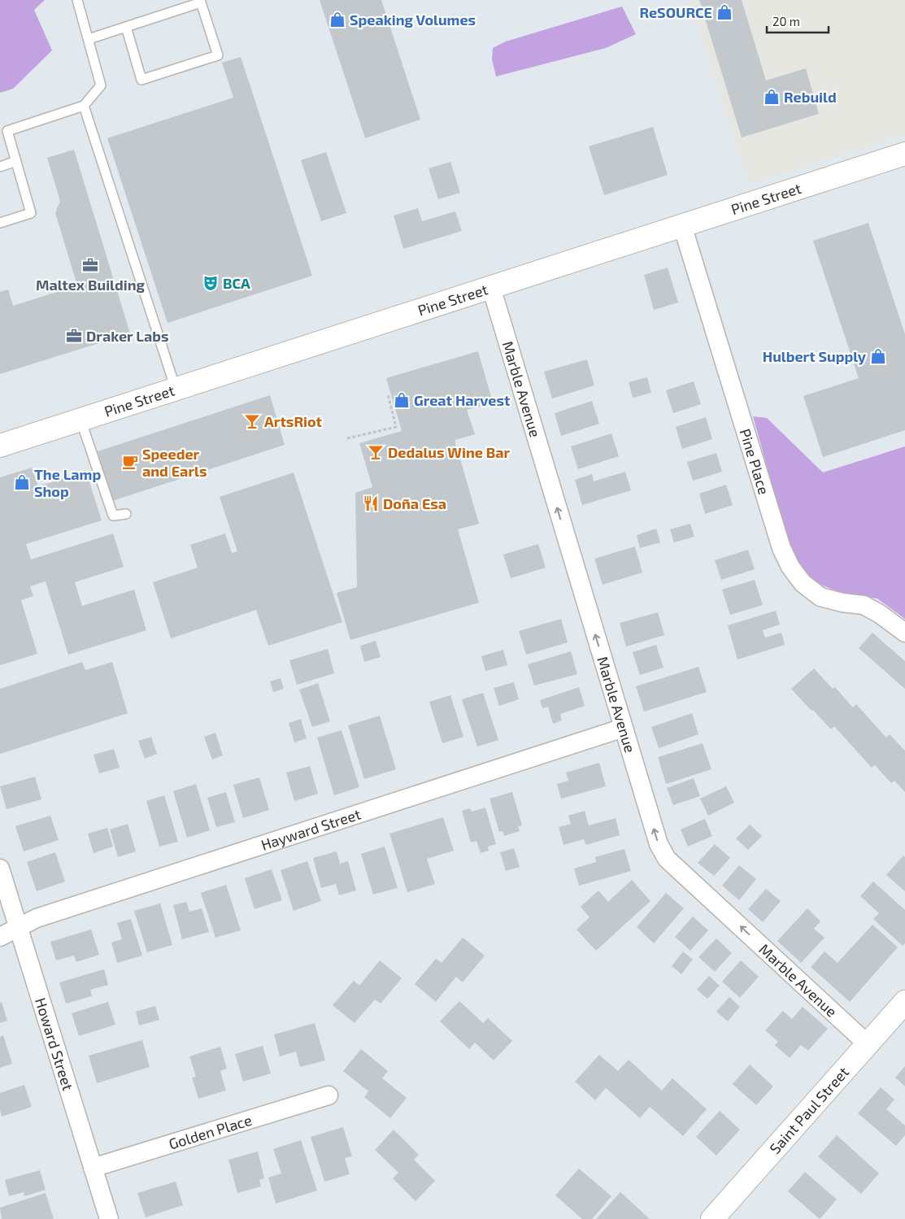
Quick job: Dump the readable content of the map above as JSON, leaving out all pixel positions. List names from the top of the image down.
{
  "streets": {
    "main road": ["Pine Street", "Saint Paul Street"],
    "street": [
      "Marble Avenue",
      "Pine Place",
      "Hayward Street",
      "Howard Street",
      "Golden Place"
    ]
  },
  "crossings": [
    ["Pine Street", "Marble Avenue"],
    ["Pine Street", "Pine Place"],
    ["Marble Avenue", "Hayward Street"],
    ["Marble Avenue", "Saint Paul Street"],
    ["Hayward Street", "Howard Street"],
    ["Howard Street", "Golden Place"]
  ],
  "one_way": ["Marble Avenue"],
  "places": {
    "shop": [
      "ReSOURCE",
      "Speaking Volumes",
      "Rebuild",
      "Hulbert Supply",
      "Great Harvest",
      "The Lamp Shop"
    ],
    "office": ["Maltex Building", "Draker Labs"],
    "theatre": ["BCA"],
    "bar": ["ArtsRiot", "Dedalus Wine Bar"],
    "cafe": ["Speeder and Earls"],
    "restaurant": ["Doña Esa"]
  },
  "scale_bar": "20 m"
}
